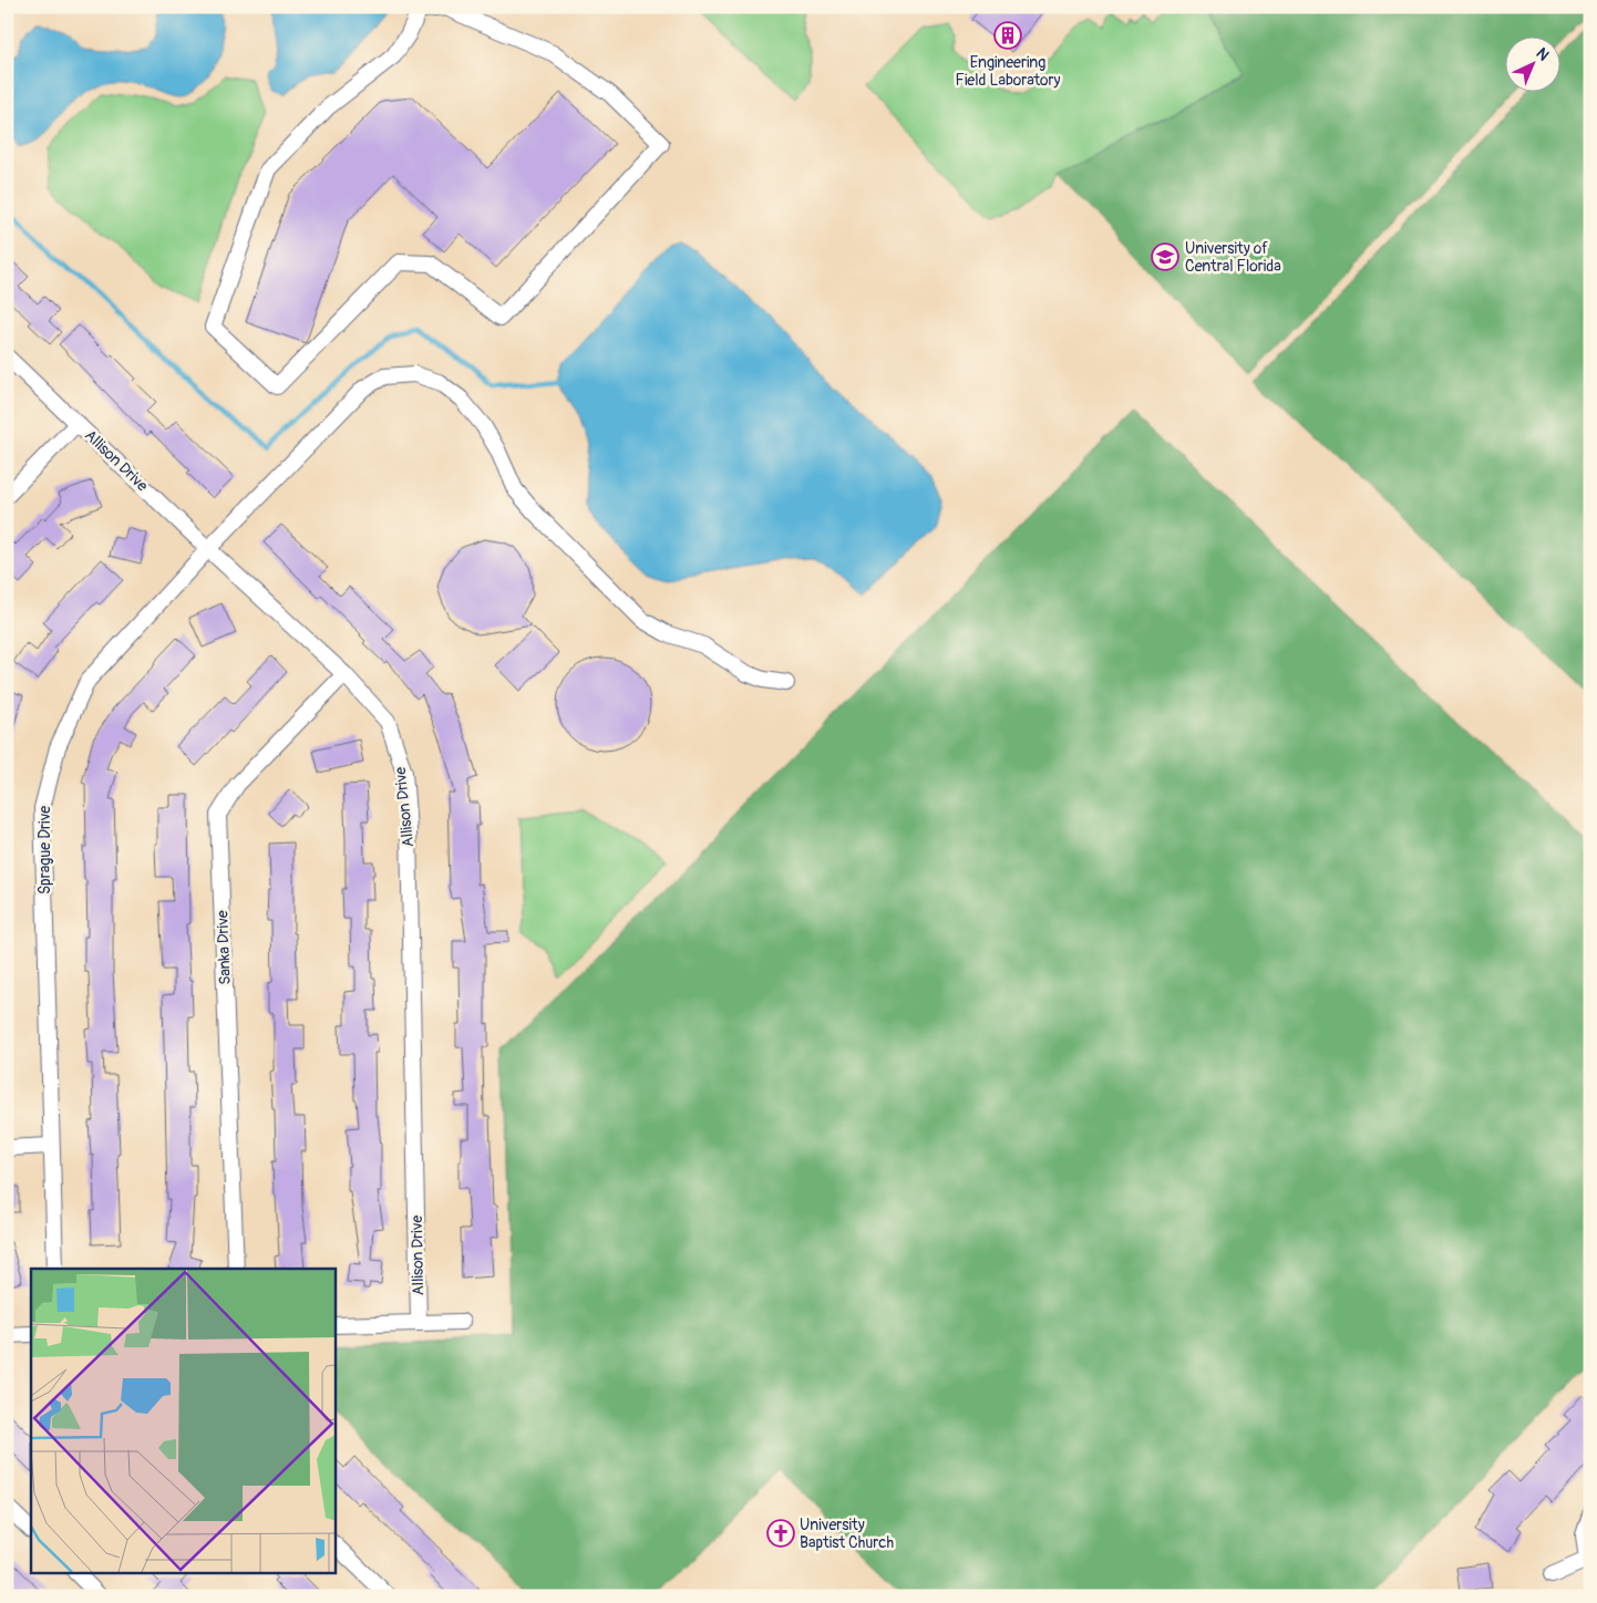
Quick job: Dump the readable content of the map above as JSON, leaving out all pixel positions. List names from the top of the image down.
{
  "streets": {
    "street": ["Allison Drive", "Sprague Drive", "Sanka Drive"]
  },
  "crossings": [
    ["Allison Drive", "Sprague Drive"],
    ["Allison Drive", "Sanka Drive"]
  ],
  "places": {
    "building": ["Engineering Field Laboratory"],
    "school or university": ["University of Central Florida"],
    "church": ["University Baptist Church"]
  },
  "north": "top right"
}
